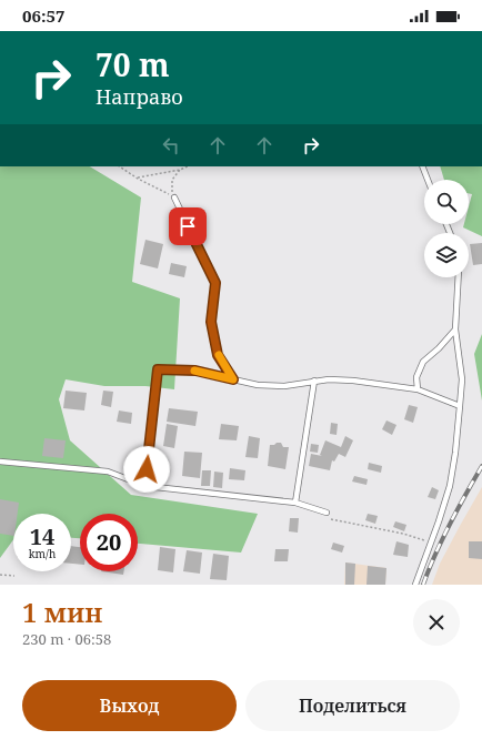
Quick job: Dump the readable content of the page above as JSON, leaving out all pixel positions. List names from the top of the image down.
{
  "page": {
    "status": "06:57",
    "turn": ["70 m", "Направо"],
    "speed": "14 km/h",
    "limit": "20",
    "heading": ["1 мин", "230 m · 06:58"],
    "buttons": ["Выход", "Поделиться"]
  }
}
